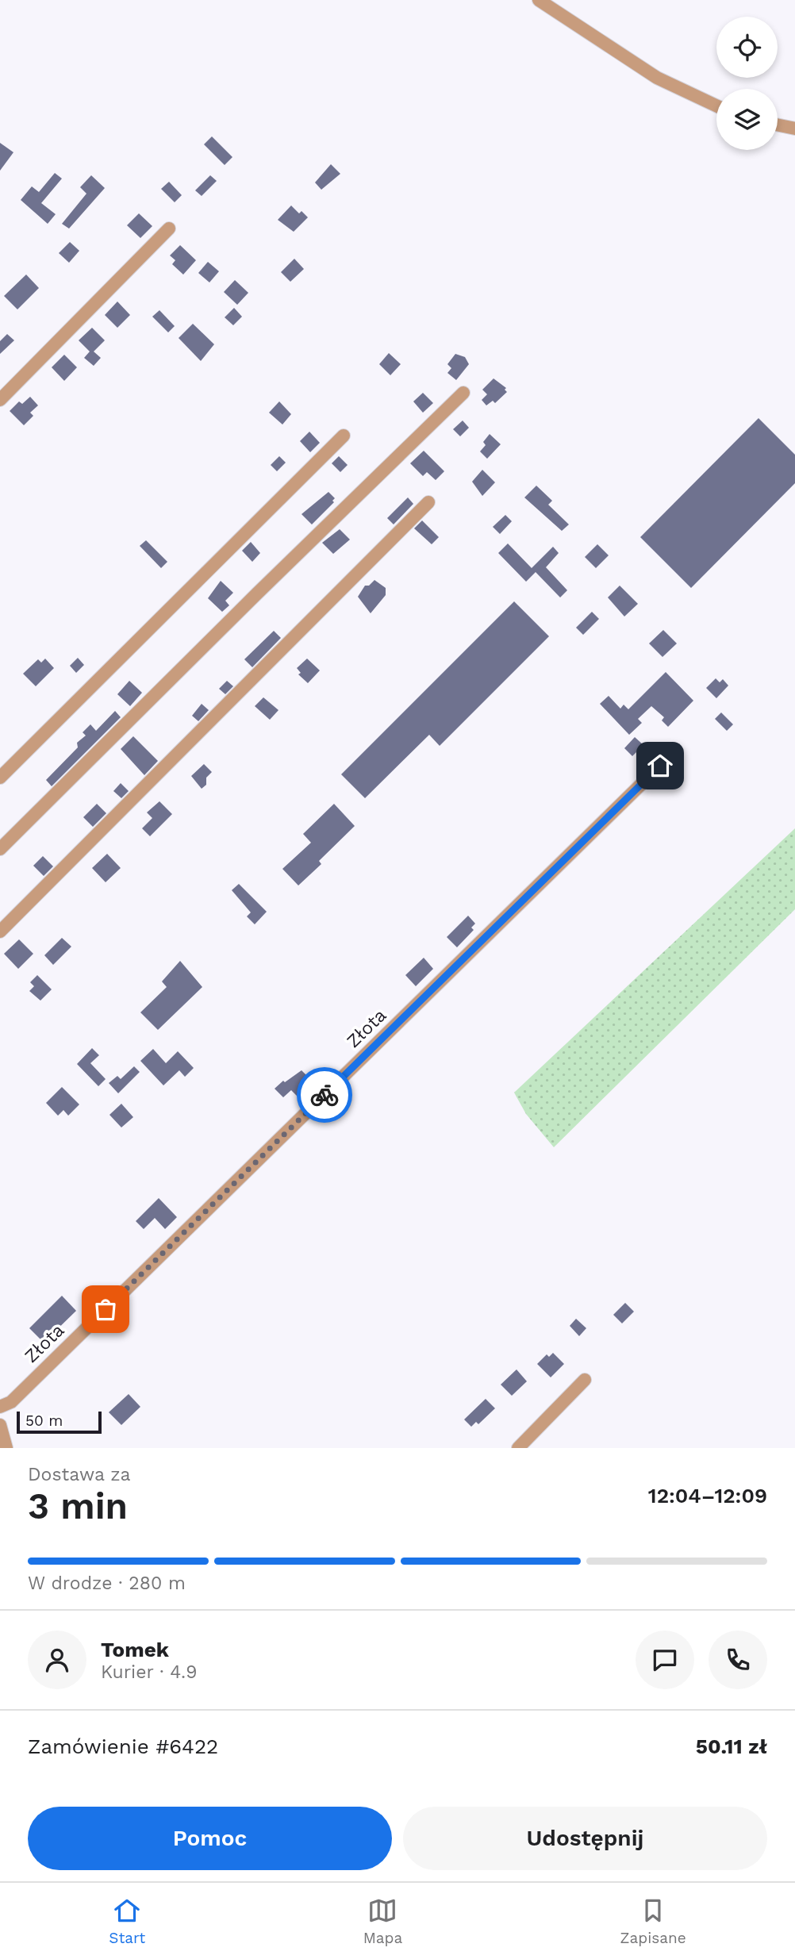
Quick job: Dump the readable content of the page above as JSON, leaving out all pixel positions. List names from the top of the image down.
{
  "streets": {
    "street": ["Złota"]
  },
  "scale_bar": "50 m",
  "page": {
    "scale": "50 m",
    "heading": ["3 min", "Dostawa za", "12:04–12:09"],
    "panel": [
      "Tomek",
      "Kurier · 4.9",
      "Zamówienie #6422",
      "50.11 zł"
    ],
    "bar": "W drodze · 280 m",
    "buttons": ["Pomoc", "Udostępnij"],
    "tabs": ["Start", "Mapa", "Zapisane"]
  }
}
